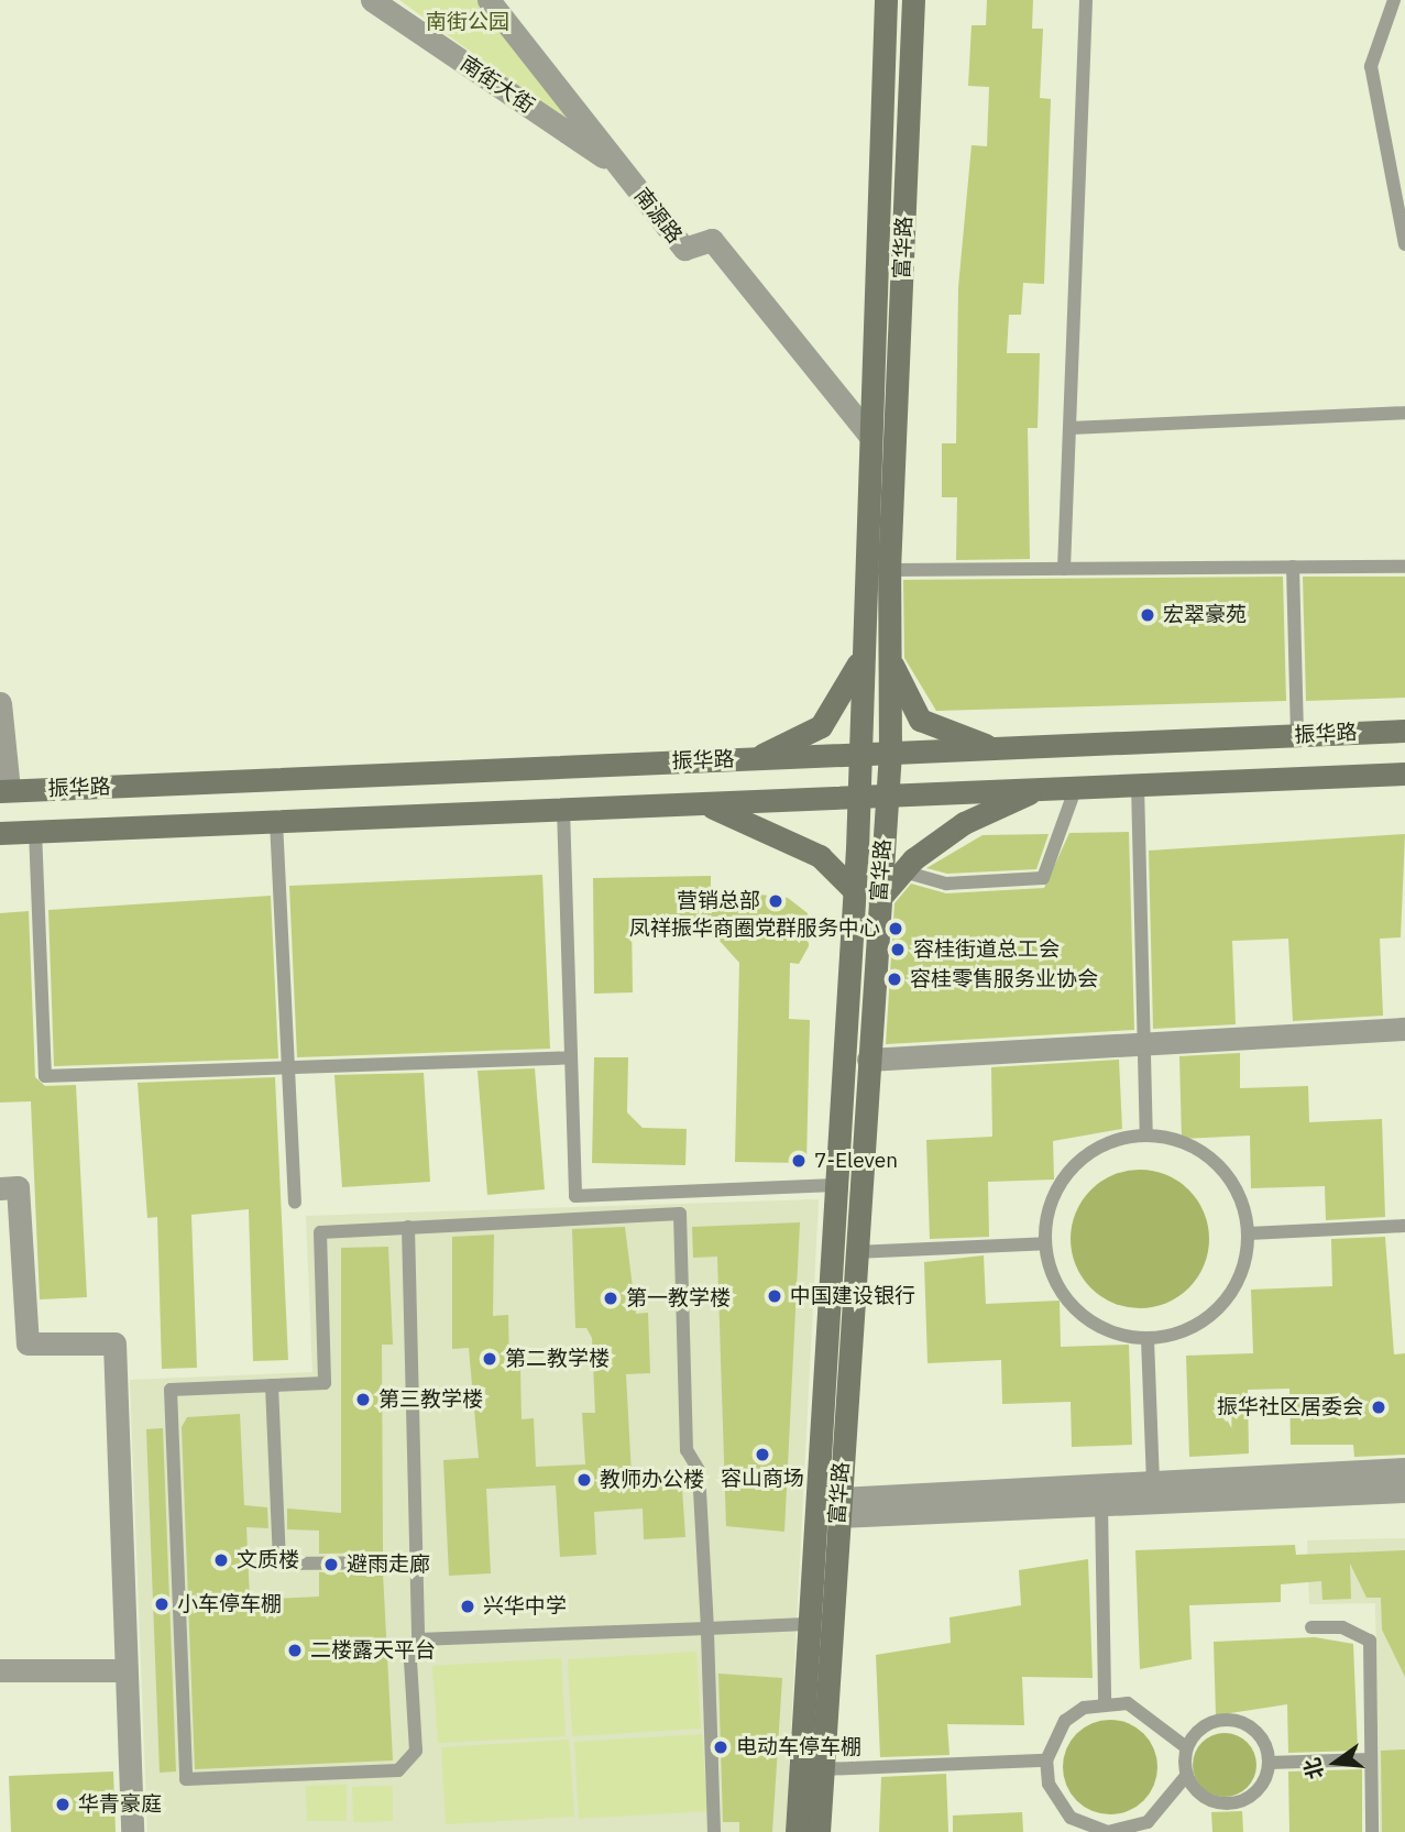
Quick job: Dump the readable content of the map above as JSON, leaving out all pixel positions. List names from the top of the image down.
{
  "streets": {
    "street": [
      "南街大街",
      "南源路",
      "富华路",
      "振华路"
    ]
  },
  "crossings": [
    ["南街大街", "南源路"],
    ["南源路", "富华路"],
    ["富华路", "振华路"]
  ],
  "parks": ["南街公园"],
  "places": [
    "宏翠豪苑",
    "营销总部",
    "凤祥振华商圈党群服务中心",
    "容桂街道总工会",
    "容桂零售服务业协会",
    "7-Eleven",
    "中国建设银行",
    "第一教学楼",
    "第二教学楼",
    "第三教学楼",
    "振华社区居委会",
    "容山商场",
    "教师办公楼",
    "文质楼",
    "避雨走廊",
    "小车停车棚",
    "兴华中学",
    "二楼露天平台",
    "电动车停车棚",
    "华青豪庭"
  ],
  "north": "left"
}
